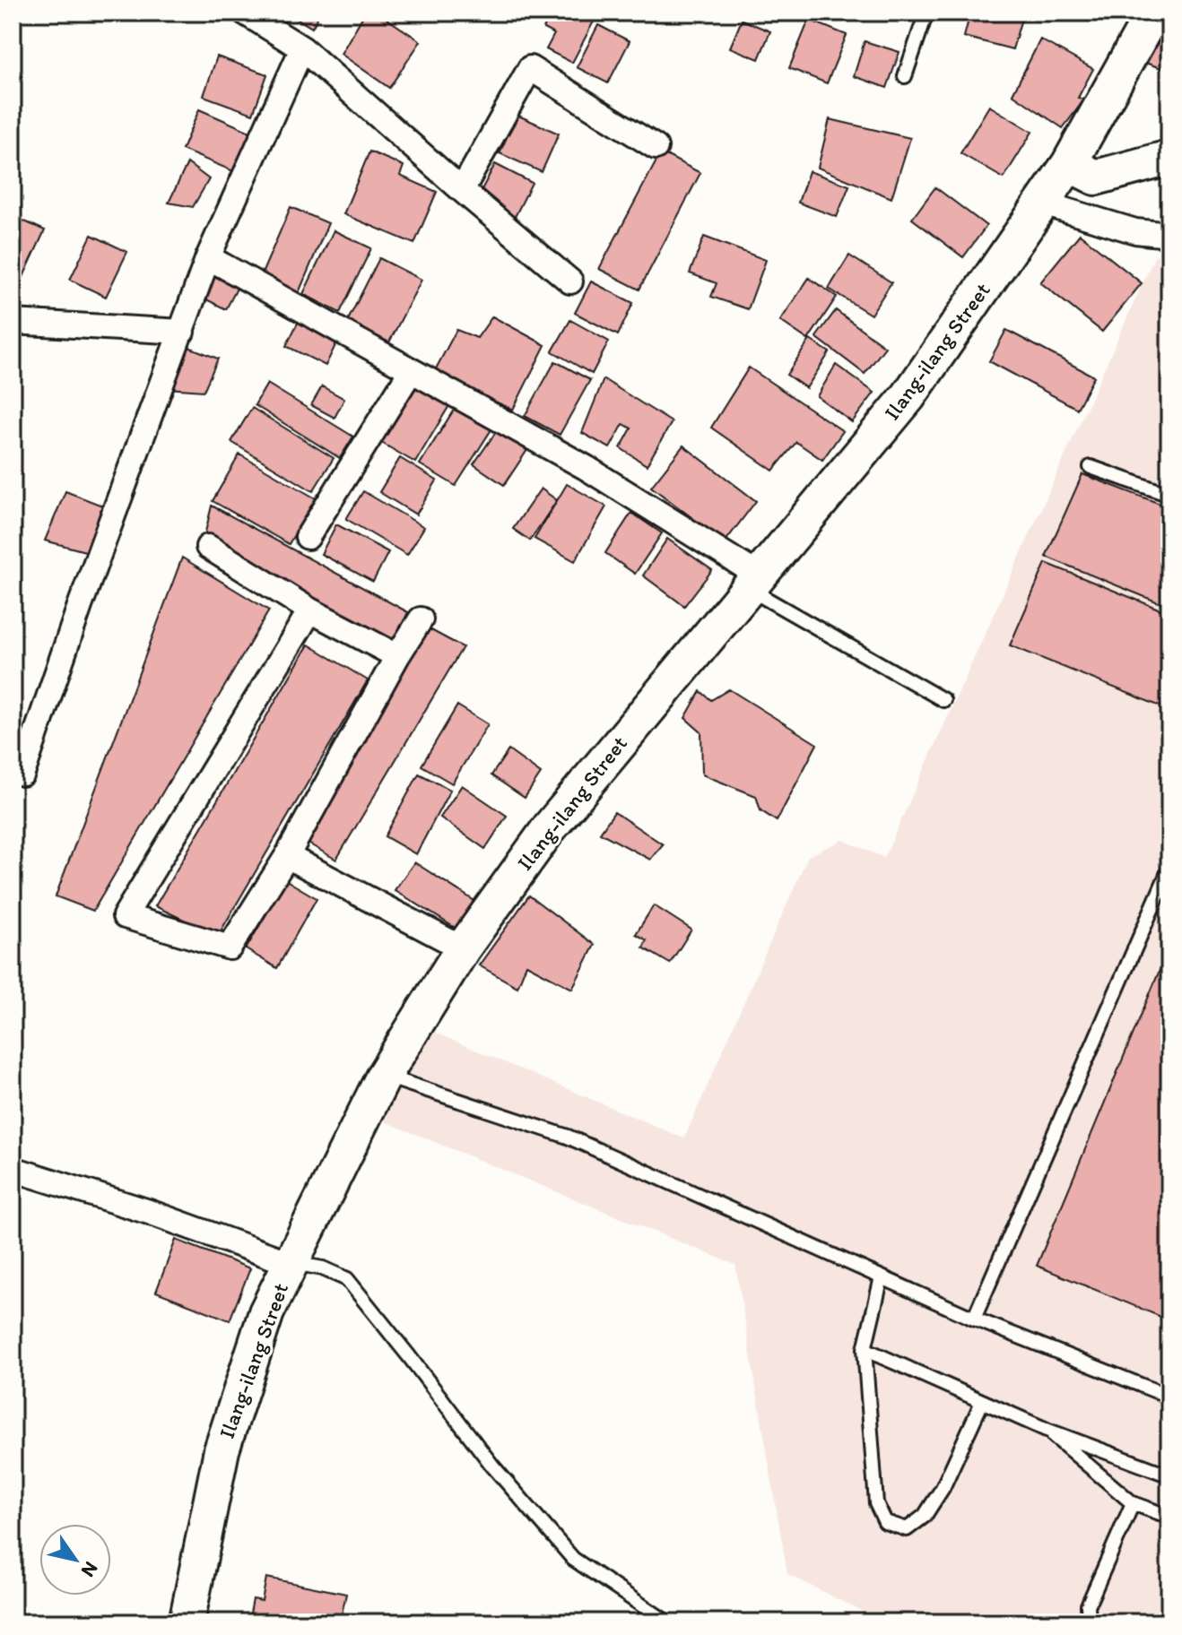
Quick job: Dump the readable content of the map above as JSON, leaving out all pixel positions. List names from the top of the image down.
{
  "streets": {
    "street": ["Ilang-ilang Street"]
  },
  "north": "bottom right"
}
